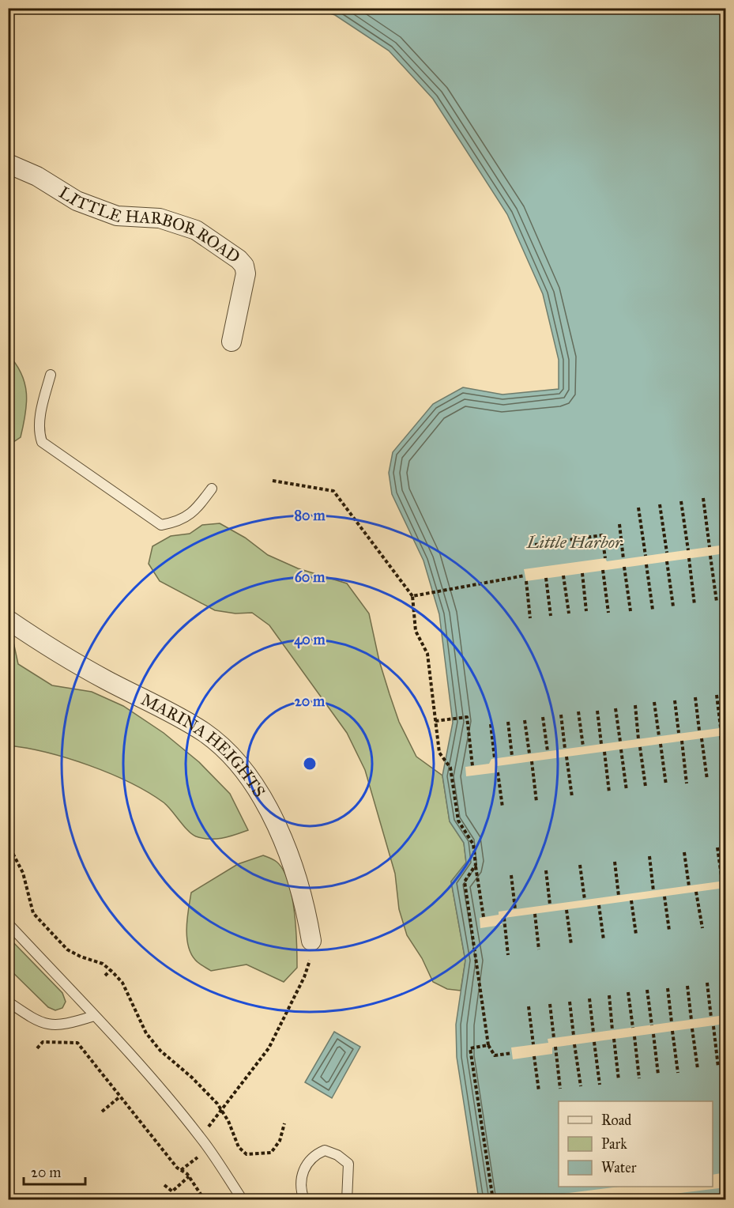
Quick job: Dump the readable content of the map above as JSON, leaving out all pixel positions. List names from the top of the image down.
{
  "streets": {
    "street": ["LITTLE HARBOR ROAD", "MARINA HEIGHTS"]
  },
  "water": ["Little Harbor"],
  "legend": ["Road", "Park", "Water"],
  "scale_bar": "20 m",
  "rings": [
    "80 m",
    "60 m",
    "40 m",
    "20 m"
  ]
}
